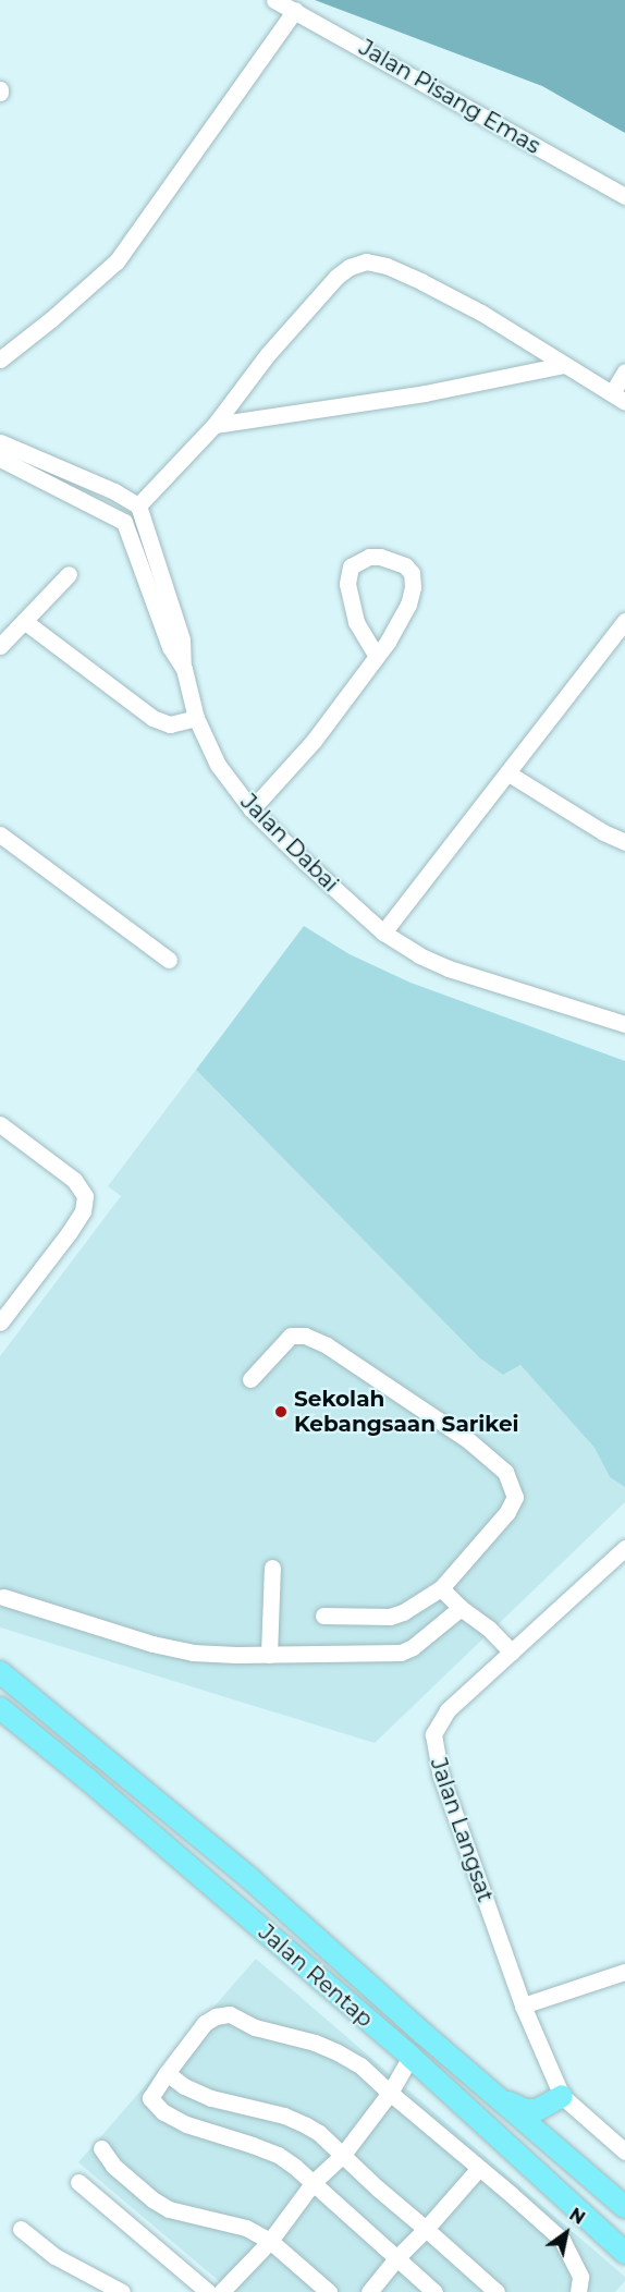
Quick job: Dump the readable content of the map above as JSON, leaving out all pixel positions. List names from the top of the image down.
{
  "streets": {
    "main road": ["Jalan Rentap"],
    "street": ["Jalan Pisang Emas", "Jalan Dabai", "Jalan Langsat"]
  },
  "places": ["Sekolah Kebangsaan Sarikei"],
  "north": "top right"
}
